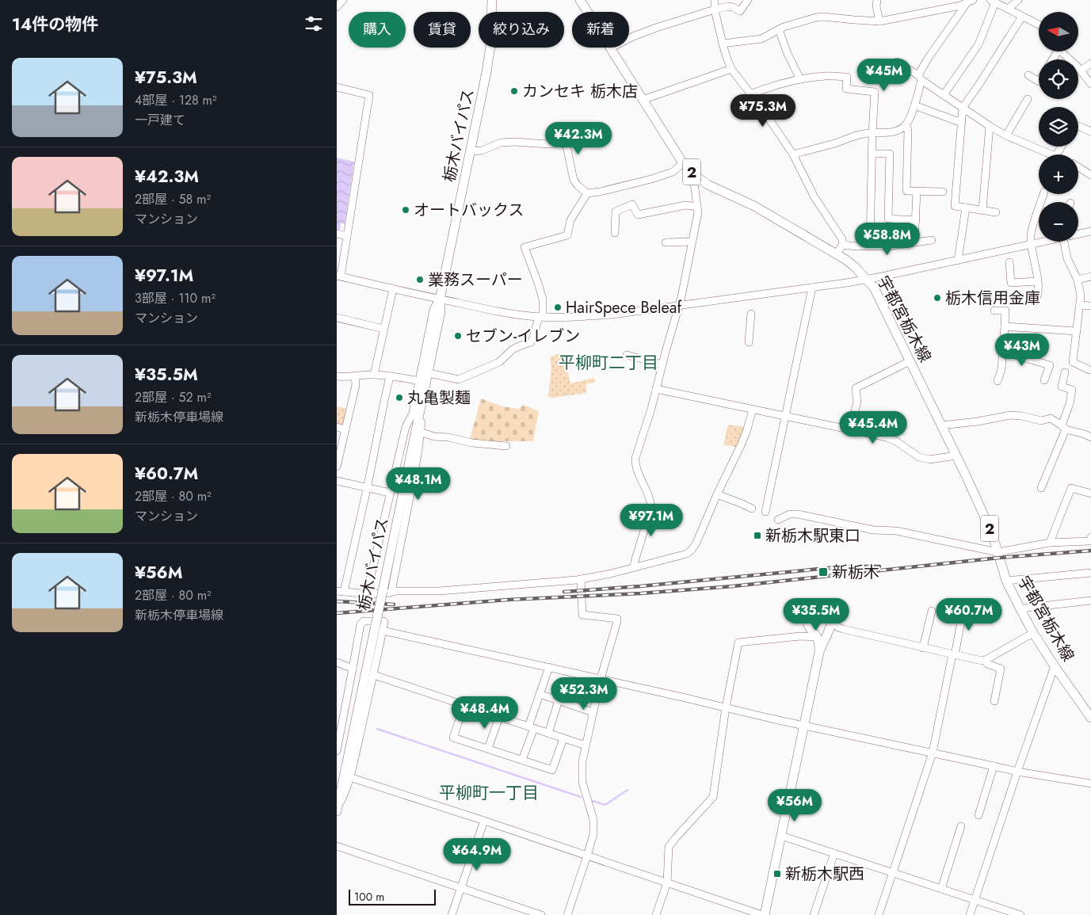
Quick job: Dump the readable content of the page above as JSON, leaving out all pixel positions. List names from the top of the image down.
{
  "streets": {
    "main road": ["栃木バイパス", "2", "宇都宮栃木線"]
  },
  "districts": ["平柳町二丁目", "平柳町一丁目"],
  "places": {
    "other": [
      "カンセキ 栃木店",
      "オートバックス",
      "業務スーパー",
      "栃木信用金庫",
      "HairSpece Beleaf",
      "セブン-イレブン",
      "丸亀製麺"
    ],
    "transit": ["新栃木駅東口", "新栃木", "新栃木駅西"]
  },
  "scale_bar": "100 m",
  "north": "left",
  "page": {
    "heading": "14件の物件",
    "map_buttons": ["+", "−"],
    "chip": [
      "購入",
      "賃貸",
      "絞り込み",
      "新着"
    ],
    "list": [
      {
        "name": "¥75.3M",
        "note": "4部屋 · 128 m² · 一戸建て"
      },
      {
        "name": "¥42.3M",
        "note": "2部屋 · 58 m² · マンション"
      },
      {
        "name": "¥97.1M",
        "note": "3部屋 · 110 m² · マンション"
      },
      {
        "name": "¥35.5M",
        "note": "2部屋 · 52 m² · 新栃木停車場線"
      },
      {
        "name": "¥60.7M",
        "note": "2部屋 · 80 m² · マンション"
      },
      {
        "name": "¥56M",
        "note": "2部屋 · 80 m² · 新栃木停車場線"
      }
    ],
    "price": [
      "¥45M",
      "¥75.3M",
      "¥42.3M",
      "¥58.8M",
      "¥43M",
      "¥45.4M",
      "¥48.1M",
      "¥97.1M",
      "¥35.5M",
      "¥60.7M",
      "¥52.3M",
      "¥48.4M",
      "¥56M",
      "¥64.9M"
    ],
    "scale": "100 m"
  }
}
